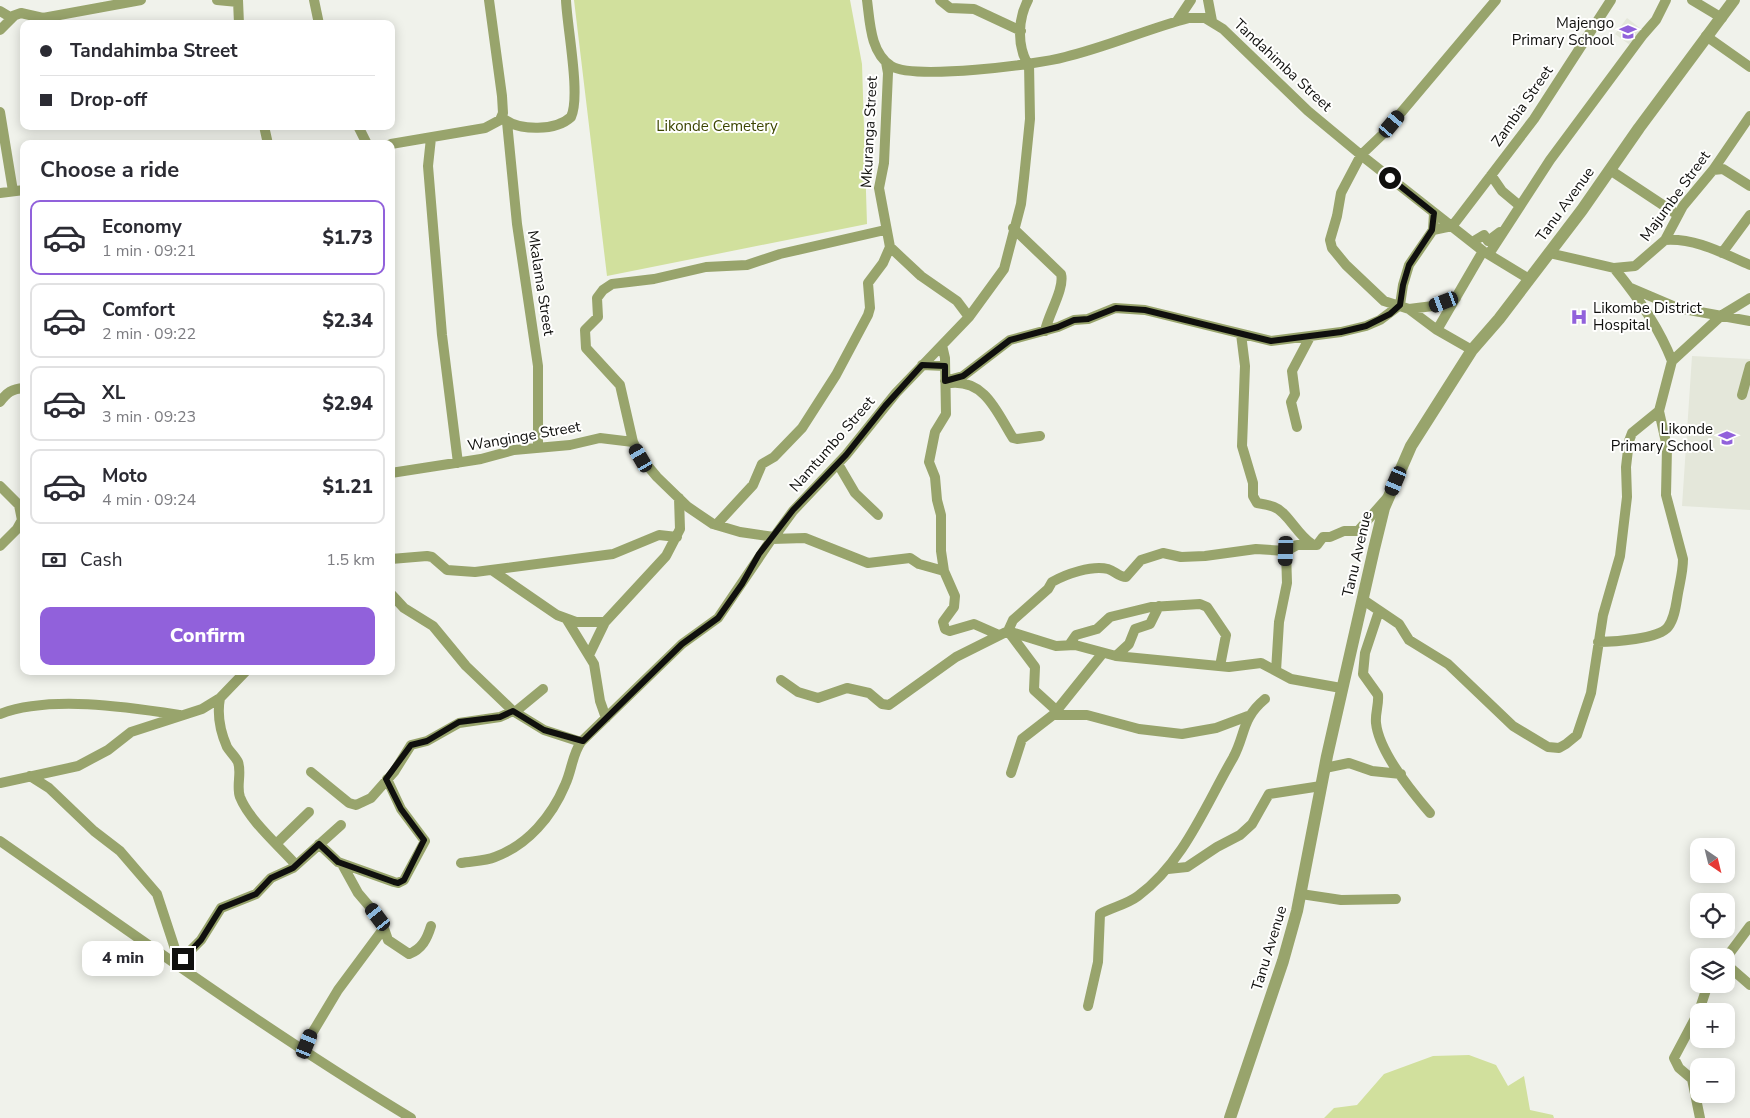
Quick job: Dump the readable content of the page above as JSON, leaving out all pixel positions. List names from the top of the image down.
{
  "streets": {
    "street": [
      "Tandahimba Street",
      "Zambia Street",
      "Mkuranga Street",
      "Majumbe Street",
      "Tanu Avenue",
      "Mkalama Street",
      "Wanginge Street",
      "Namtumbo Street"
    ]
  },
  "crossings": [
    ["Tandahimba Street", "Zambia Street"],
    ["Tandahimba Street", "Mkuranga Street"],
    ["Tandahimba Street", "Tanu Avenue"],
    ["Tandahimba Street", "Namtumbo Street"],
    ["Majumbe Street", "Tanu Avenue"],
    ["Mkalama Street", "Wanginge Street"]
  ],
  "parks": ["Likonde Cemetery"],
  "places": {
    "school or university": ["Majengo Primary School", "Likonde Primary School"],
    "hospital": ["Likombe District Hospital"]
  },
  "north": "bottom right",
  "page": {
    "banner": ["Tandahimba Street", "Drop-off"],
    "heading": "Choose a ride",
    "list": [
      {
        "name": "Economy",
        "note": "1 min · 09:21",
        "value": "$1.73"
      },
      {
        "name": "Comfort",
        "note": "2 min · 09:22",
        "value": "$2.34"
      },
      {
        "name": "XL",
        "note": "3 min · 09:23",
        "value": "$2.94"
      },
      {
        "name": "Moto",
        "note": "4 min · 09:24",
        "value": "$1.21"
      }
    ],
    "pay": ["Cash", "1.5 km"],
    "buttons": "Confirm",
    "map_buttons": ["+", "−"],
    "bubble": "4 min"
  }
}
